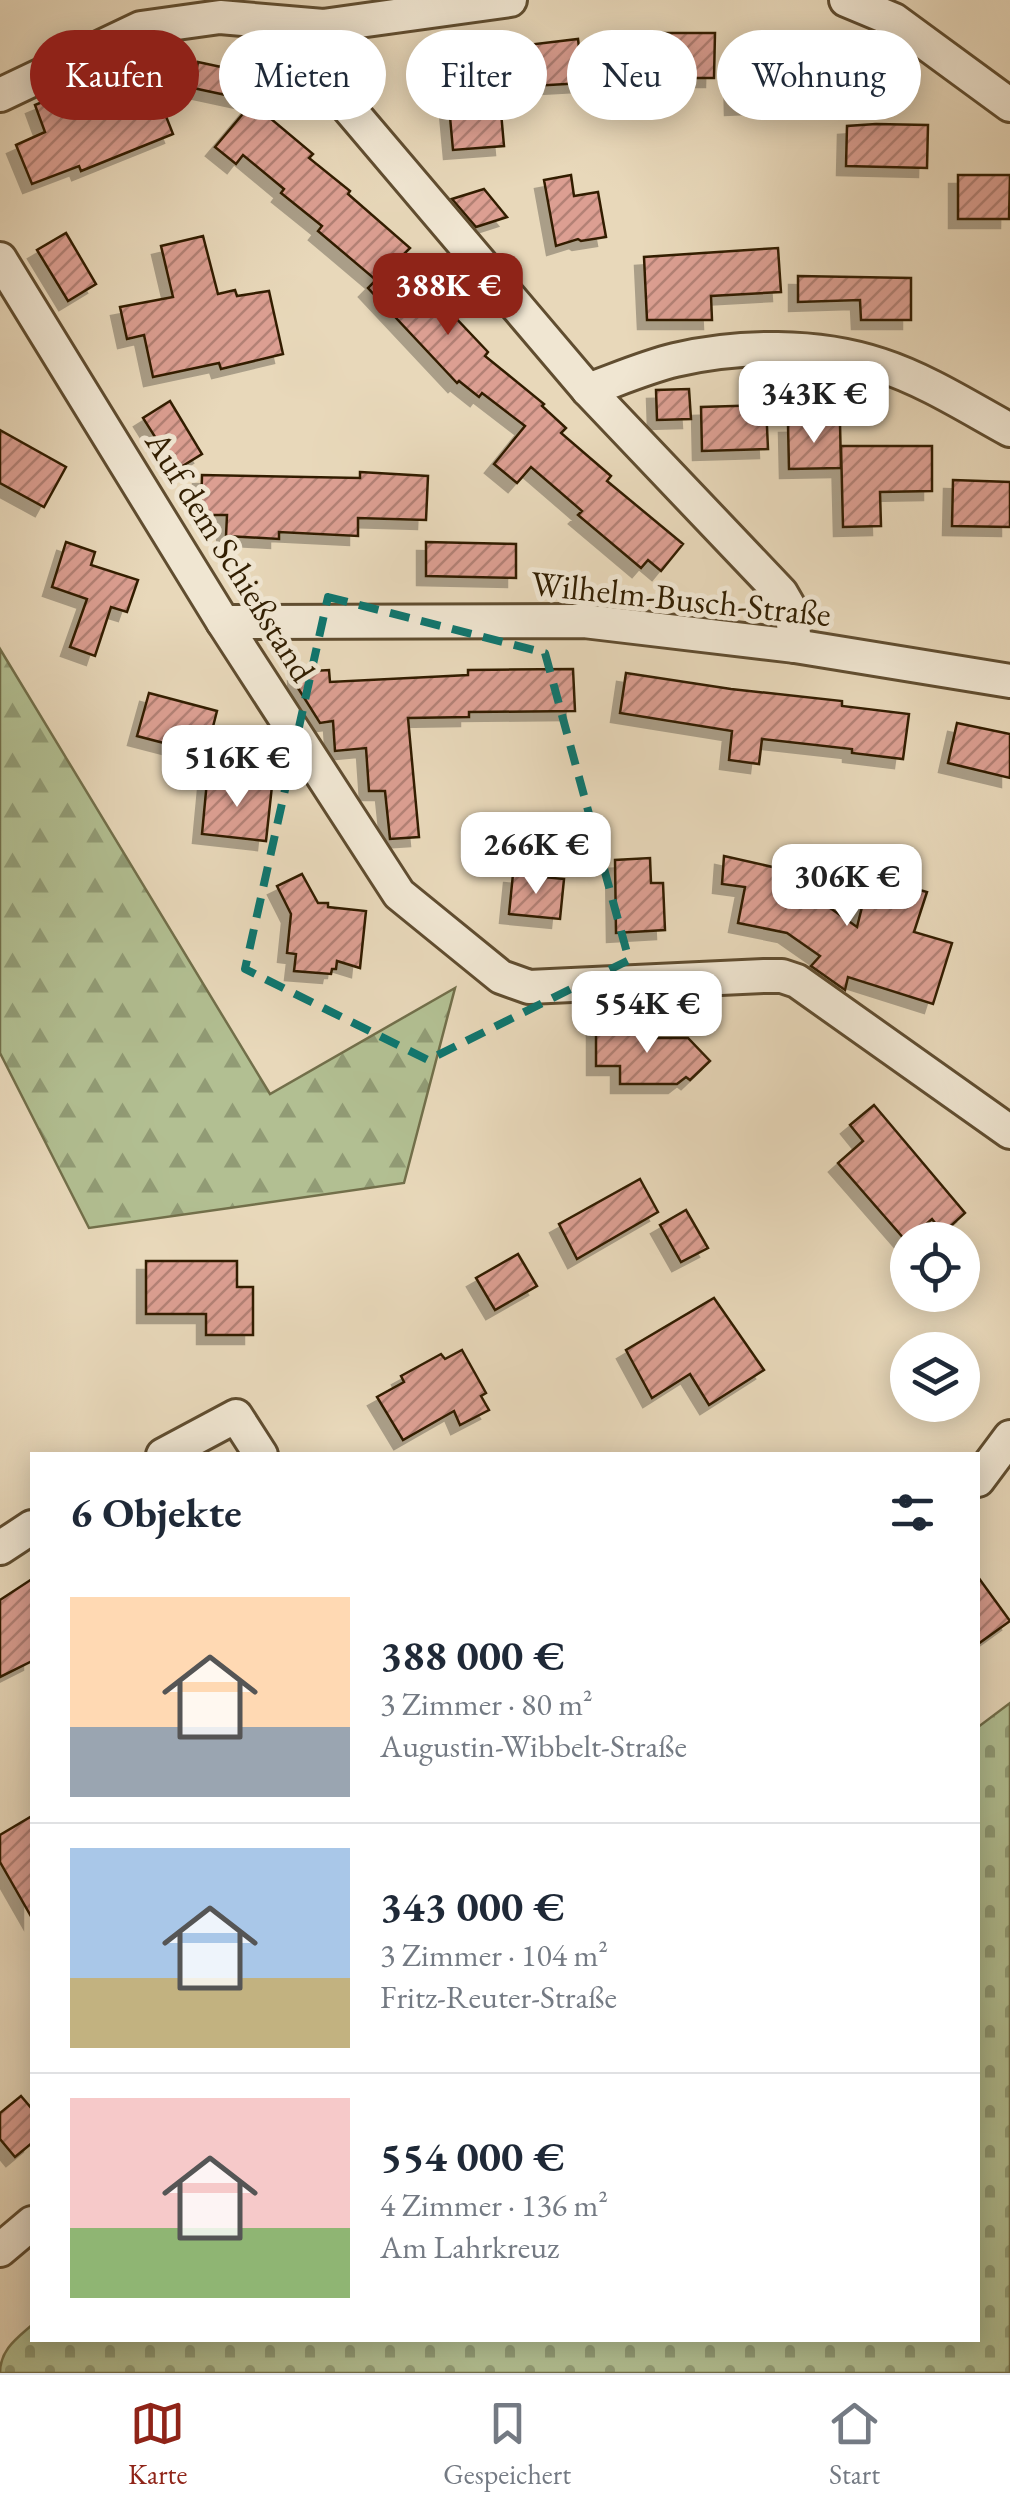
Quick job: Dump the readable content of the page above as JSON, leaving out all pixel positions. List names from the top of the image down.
{
  "streets": {
    "street": ["Auf dem Schießstand", "Wilhelm-Busch-Straße"]
  },
  "crossings": [
    ["Auf dem Schießstand", "Wilhelm-Busch-Straße"]
  ],
  "page": {
    "chip": [
      "Kaufen",
      "Mieten",
      "Filter",
      "Neu",
      "Wohnung"
    ],
    "price": [
      "388K €",
      "343K €",
      "516K €",
      "266K €",
      "306K €",
      "554K €"
    ],
    "heading": "6 Objekte",
    "list": [
      {
        "name": "388 000 €",
        "note": "3 Zimmer · 80 m² · Augustin-Wibbelt-Straße"
      },
      {
        "name": "343 000 €",
        "note": "3 Zimmer · 104 m² · Fritz-Reuter-Straße"
      },
      {
        "name": "554 000 €",
        "note": "4 Zimmer · 136 m² · Am Lahrkreuz"
      }
    ],
    "tabs": ["Karte", "Gespeichert", "Start"]
  }
}
